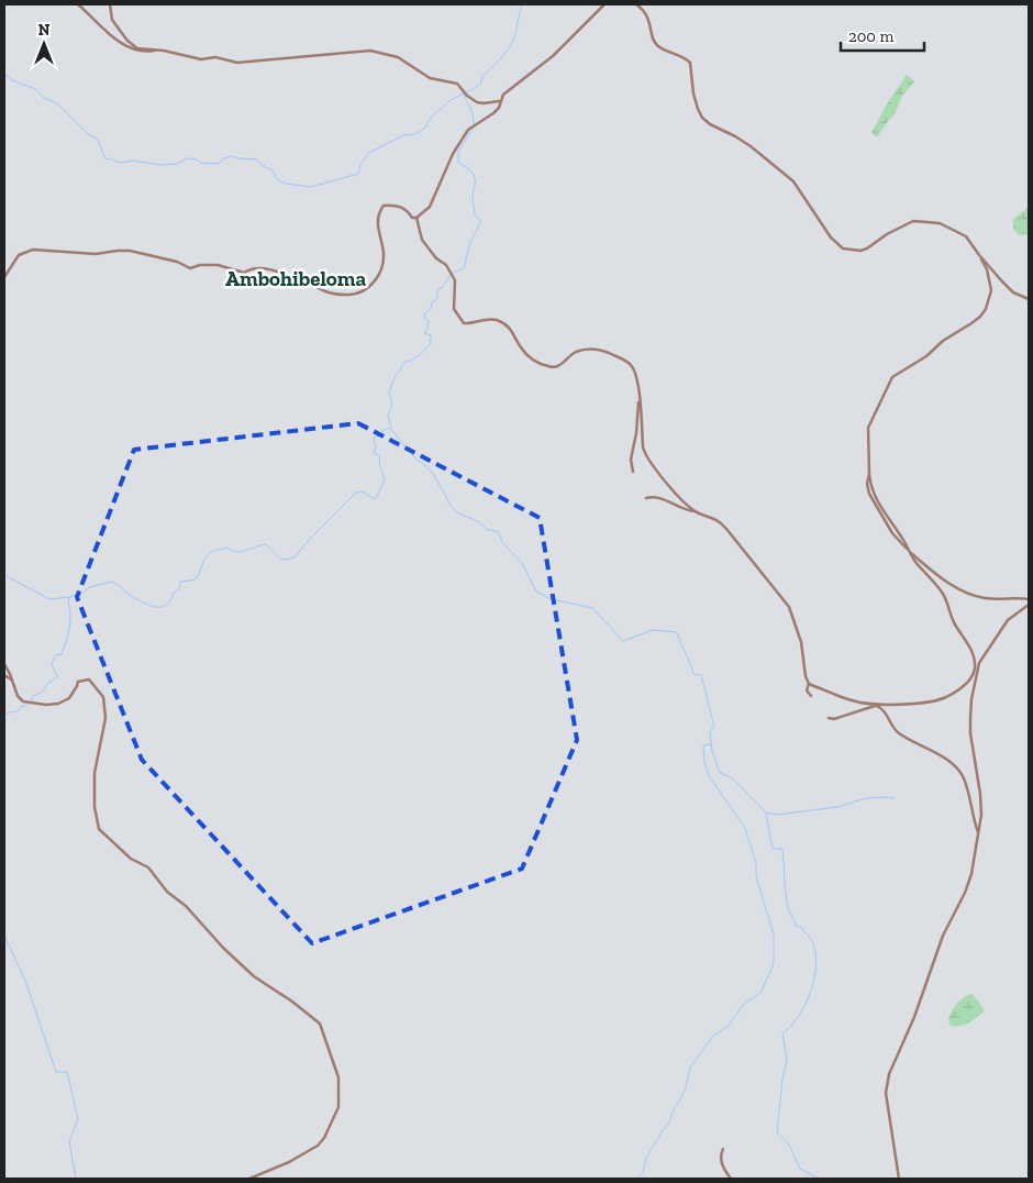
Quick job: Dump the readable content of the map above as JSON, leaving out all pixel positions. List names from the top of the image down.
{
  "districts": ["Ambohibeloma"],
  "scale_bar": "200 m",
  "north": "top"
}
